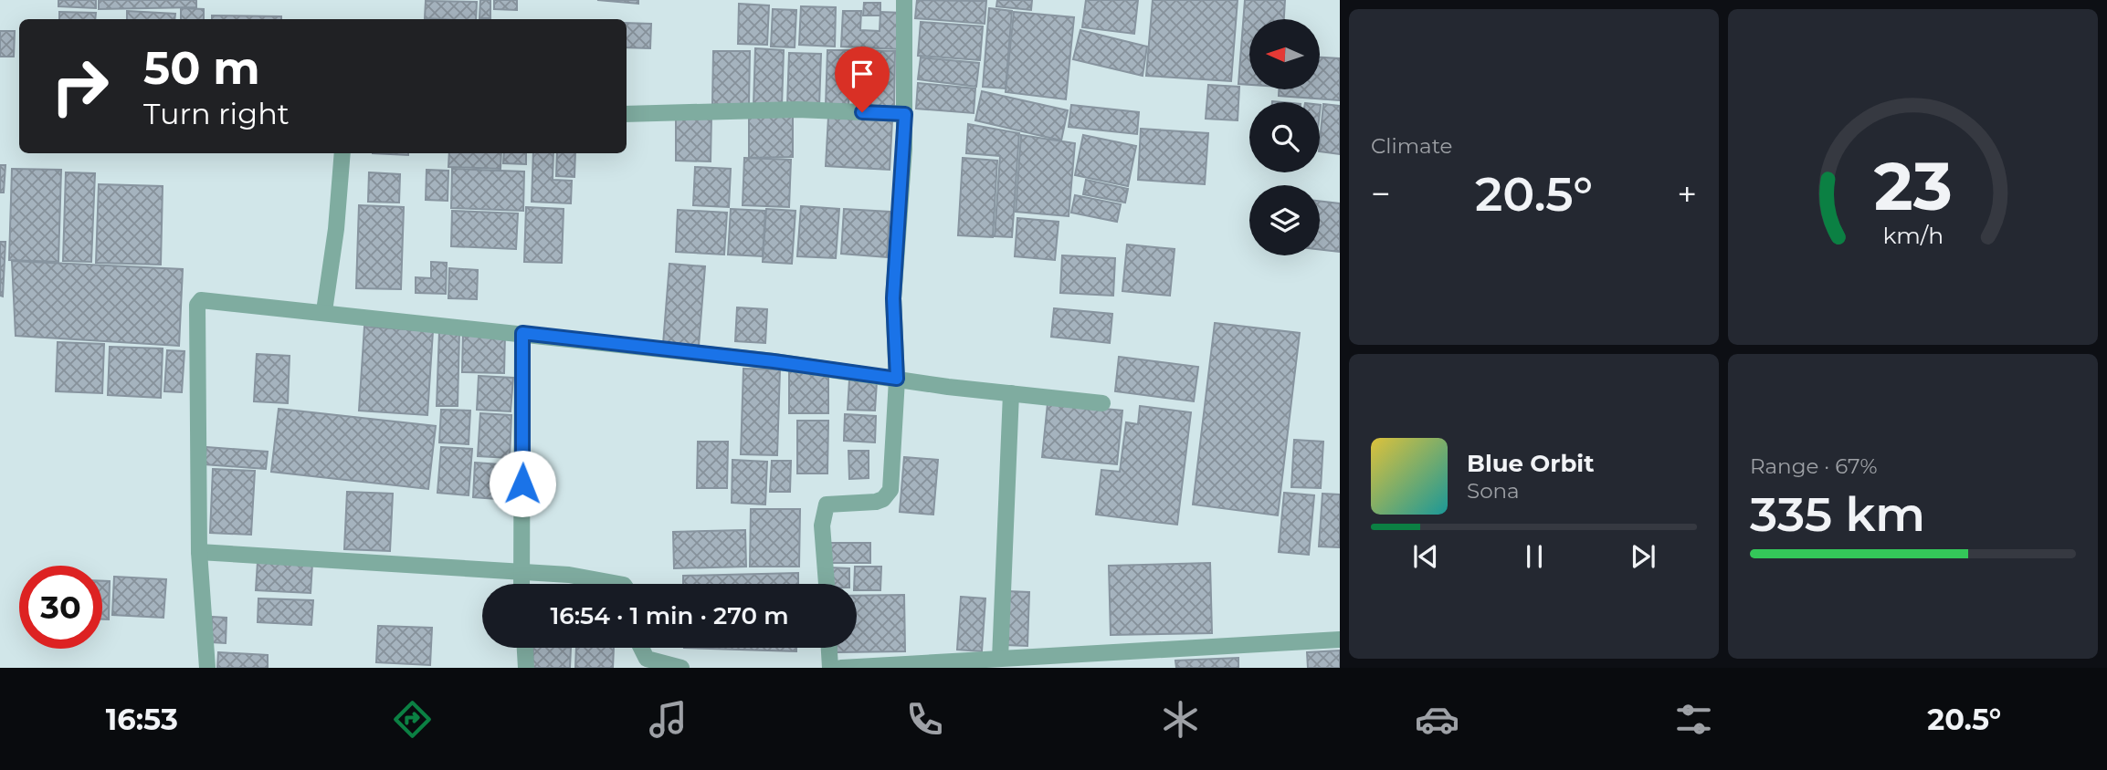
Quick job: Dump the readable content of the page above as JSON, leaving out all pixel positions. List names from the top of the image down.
{
  "north": "left",
  "page": {
    "tile": [
      "Climate",
      ["Range · 67%", "335 km"]
    ],
    "turn": ["50 m", "Turn right"],
    "heat": ["−", "20.5°", "+"],
    "song": ["Blue Orbit", "Sona"],
    "limit": "30",
    "trip": "16:54 · 1 min · 270 m",
    "tabs": ["16:53", "20.5°"],
    "gauge": ["23", "km/h"]
  }
}
